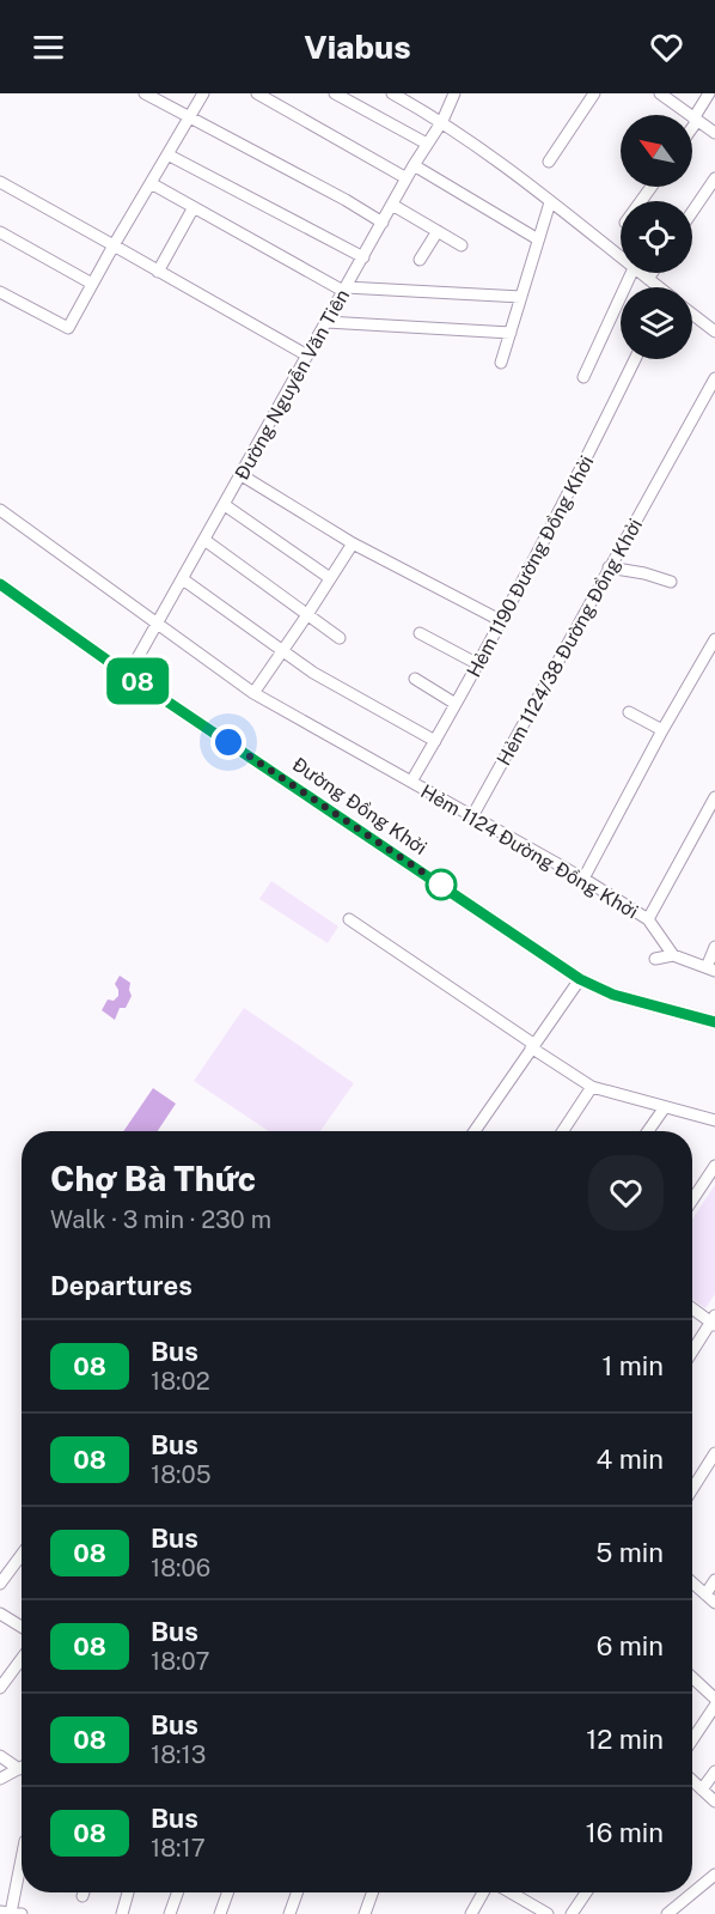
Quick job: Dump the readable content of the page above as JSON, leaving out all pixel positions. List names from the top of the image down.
{
  "streets": {
    "main road": ["Đường Đồng Khởi"],
    "street": [
      "Đường Nguyễn Văn Tiên",
      "Hẻm 1190 Đường Đồng Khởi",
      "Hẻm 1124/38 Đường Đồng Khởi",
      "Hẻm 1124 Đường Đồng Khởi"
    ]
  },
  "crossings": [
    ["Đường Nguyễn Văn Tiên", "Đường Đồng Khởi"],
    ["Đường Nguyễn Văn Tiên", "Hẻm 1124 Đường Đồng Khởi"],
    ["Hẻm 1190 Đường Đồng Khởi", "Hẻm 1124 Đường Đồng Khởi"],
    ["Hẻm 1124/38 Đường Đồng Khởi", "Hẻm 1124 Đường Đồng Khởi"]
  ],
  "lines": ["bus line 08"],
  "north": "top left",
  "page": {
    "header": "Viabus",
    "on_map": "08",
    "heading": [
      ["Chợ Bà Thức", "Walk · 3 min · 230 m"],
      "Departures"
    ],
    "list": [
      {
        "mark": "08",
        "name": "Bus",
        "note": "18:02",
        "value": "1 min"
      },
      {
        "mark": "08",
        "name": "Bus",
        "note": "18:05",
        "value": "4 min"
      },
      {
        "mark": "08",
        "name": "Bus",
        "note": "18:06",
        "value": "5 min"
      },
      {
        "mark": "08",
        "name": "Bus",
        "note": "18:07",
        "value": "6 min"
      },
      {
        "mark": "08",
        "name": "Bus",
        "note": "18:13",
        "value": "12 min"
      },
      {
        "mark": "08",
        "name": "Bus",
        "note": "18:17",
        "value": "16 min"
      }
    ]
  }
}
